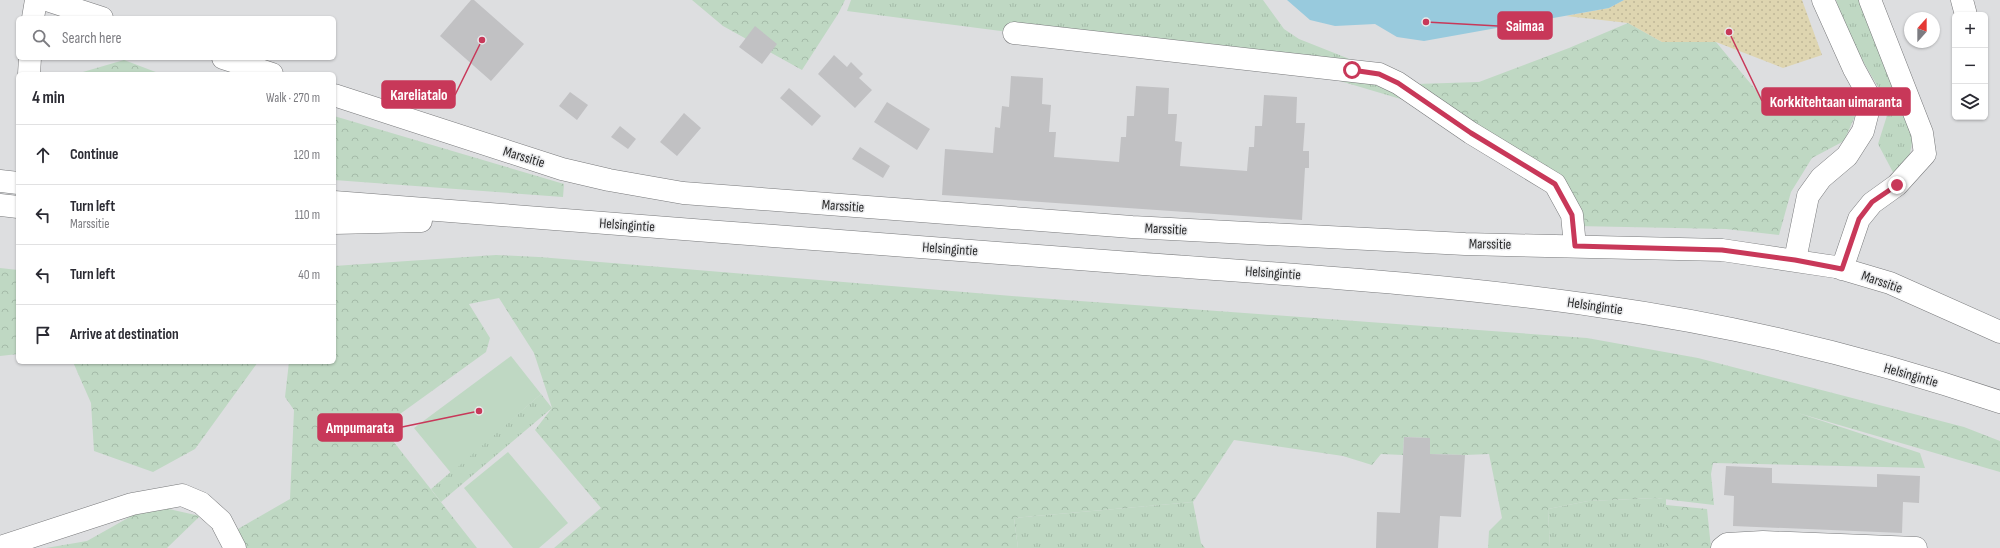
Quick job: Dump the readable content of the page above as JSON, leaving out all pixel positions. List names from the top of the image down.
{
  "streets": {
    "street": ["Marssitie", "Helsingintie"]
  },
  "places": [
    "Saimaa",
    "Korkkitehtaan uimaranta",
    "Kareliatalo",
    "Ampumarata"
  ],
  "north": "top",
  "page": {
    "map_buttons": ["+", "−"],
    "search": "Search here",
    "heading": ["4 min", "Walk · 270 m"],
    "list": [
      ["Continue", "120 m"],
      ["Turn left", "Marssitie", "110 m"],
      ["Turn left", "40 m"],
      "Arrive at destination"
    ]
  }
}
